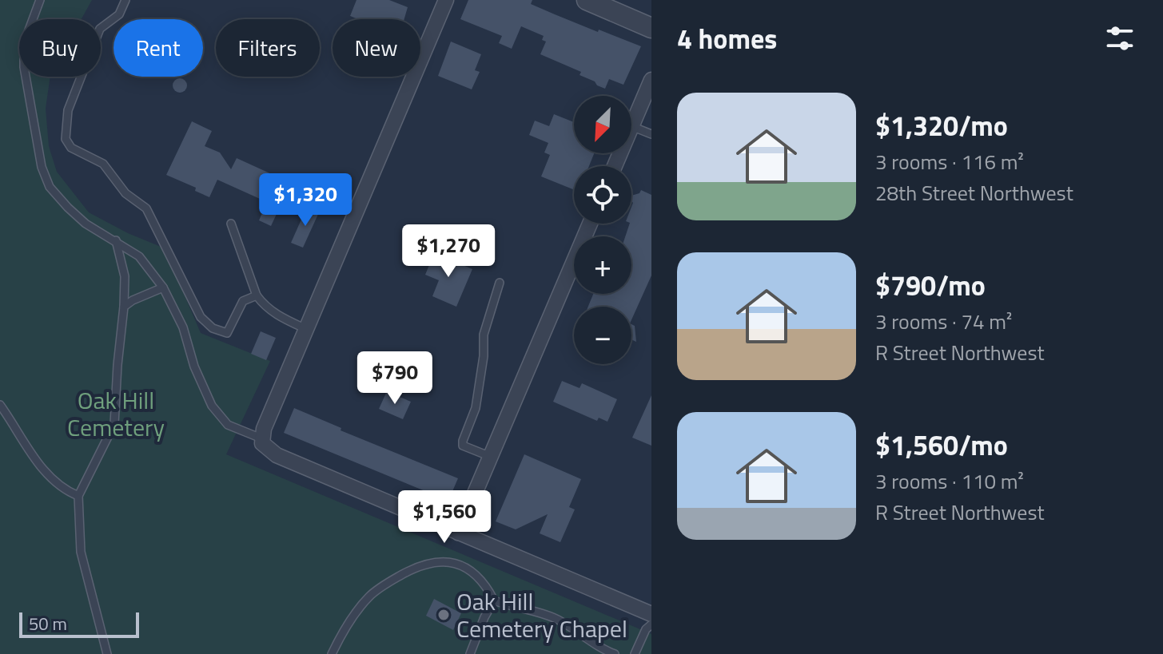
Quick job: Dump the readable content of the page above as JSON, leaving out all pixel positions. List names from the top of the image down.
{
  "parks": ["Oak Hill Cemetery"],
  "places": ["Oak Hill Cemetery Chapel"],
  "scale_bar": "50 m",
  "north": "bottom left",
  "page": {
    "heading": "4 homes",
    "chip": [
      "Buy",
      "Rent",
      "Filters",
      "New"
    ],
    "list": [
      {
        "name": "$1,320/mo",
        "note": "3 rooms · 116 m² · 28th Street Northwest"
      },
      {
        "name": "$790/mo",
        "note": "3 rooms · 74 m² · R Street Northwest"
      },
      {
        "name": "$1,560/mo",
        "note": "3 rooms · 110 m² · R Street Northwest"
      }
    ],
    "map_buttons": ["+", "−"],
    "price": [
      "$1,320",
      "$1,270",
      "$790",
      "$1,560"
    ],
    "scale": "50 m"
  }
}
